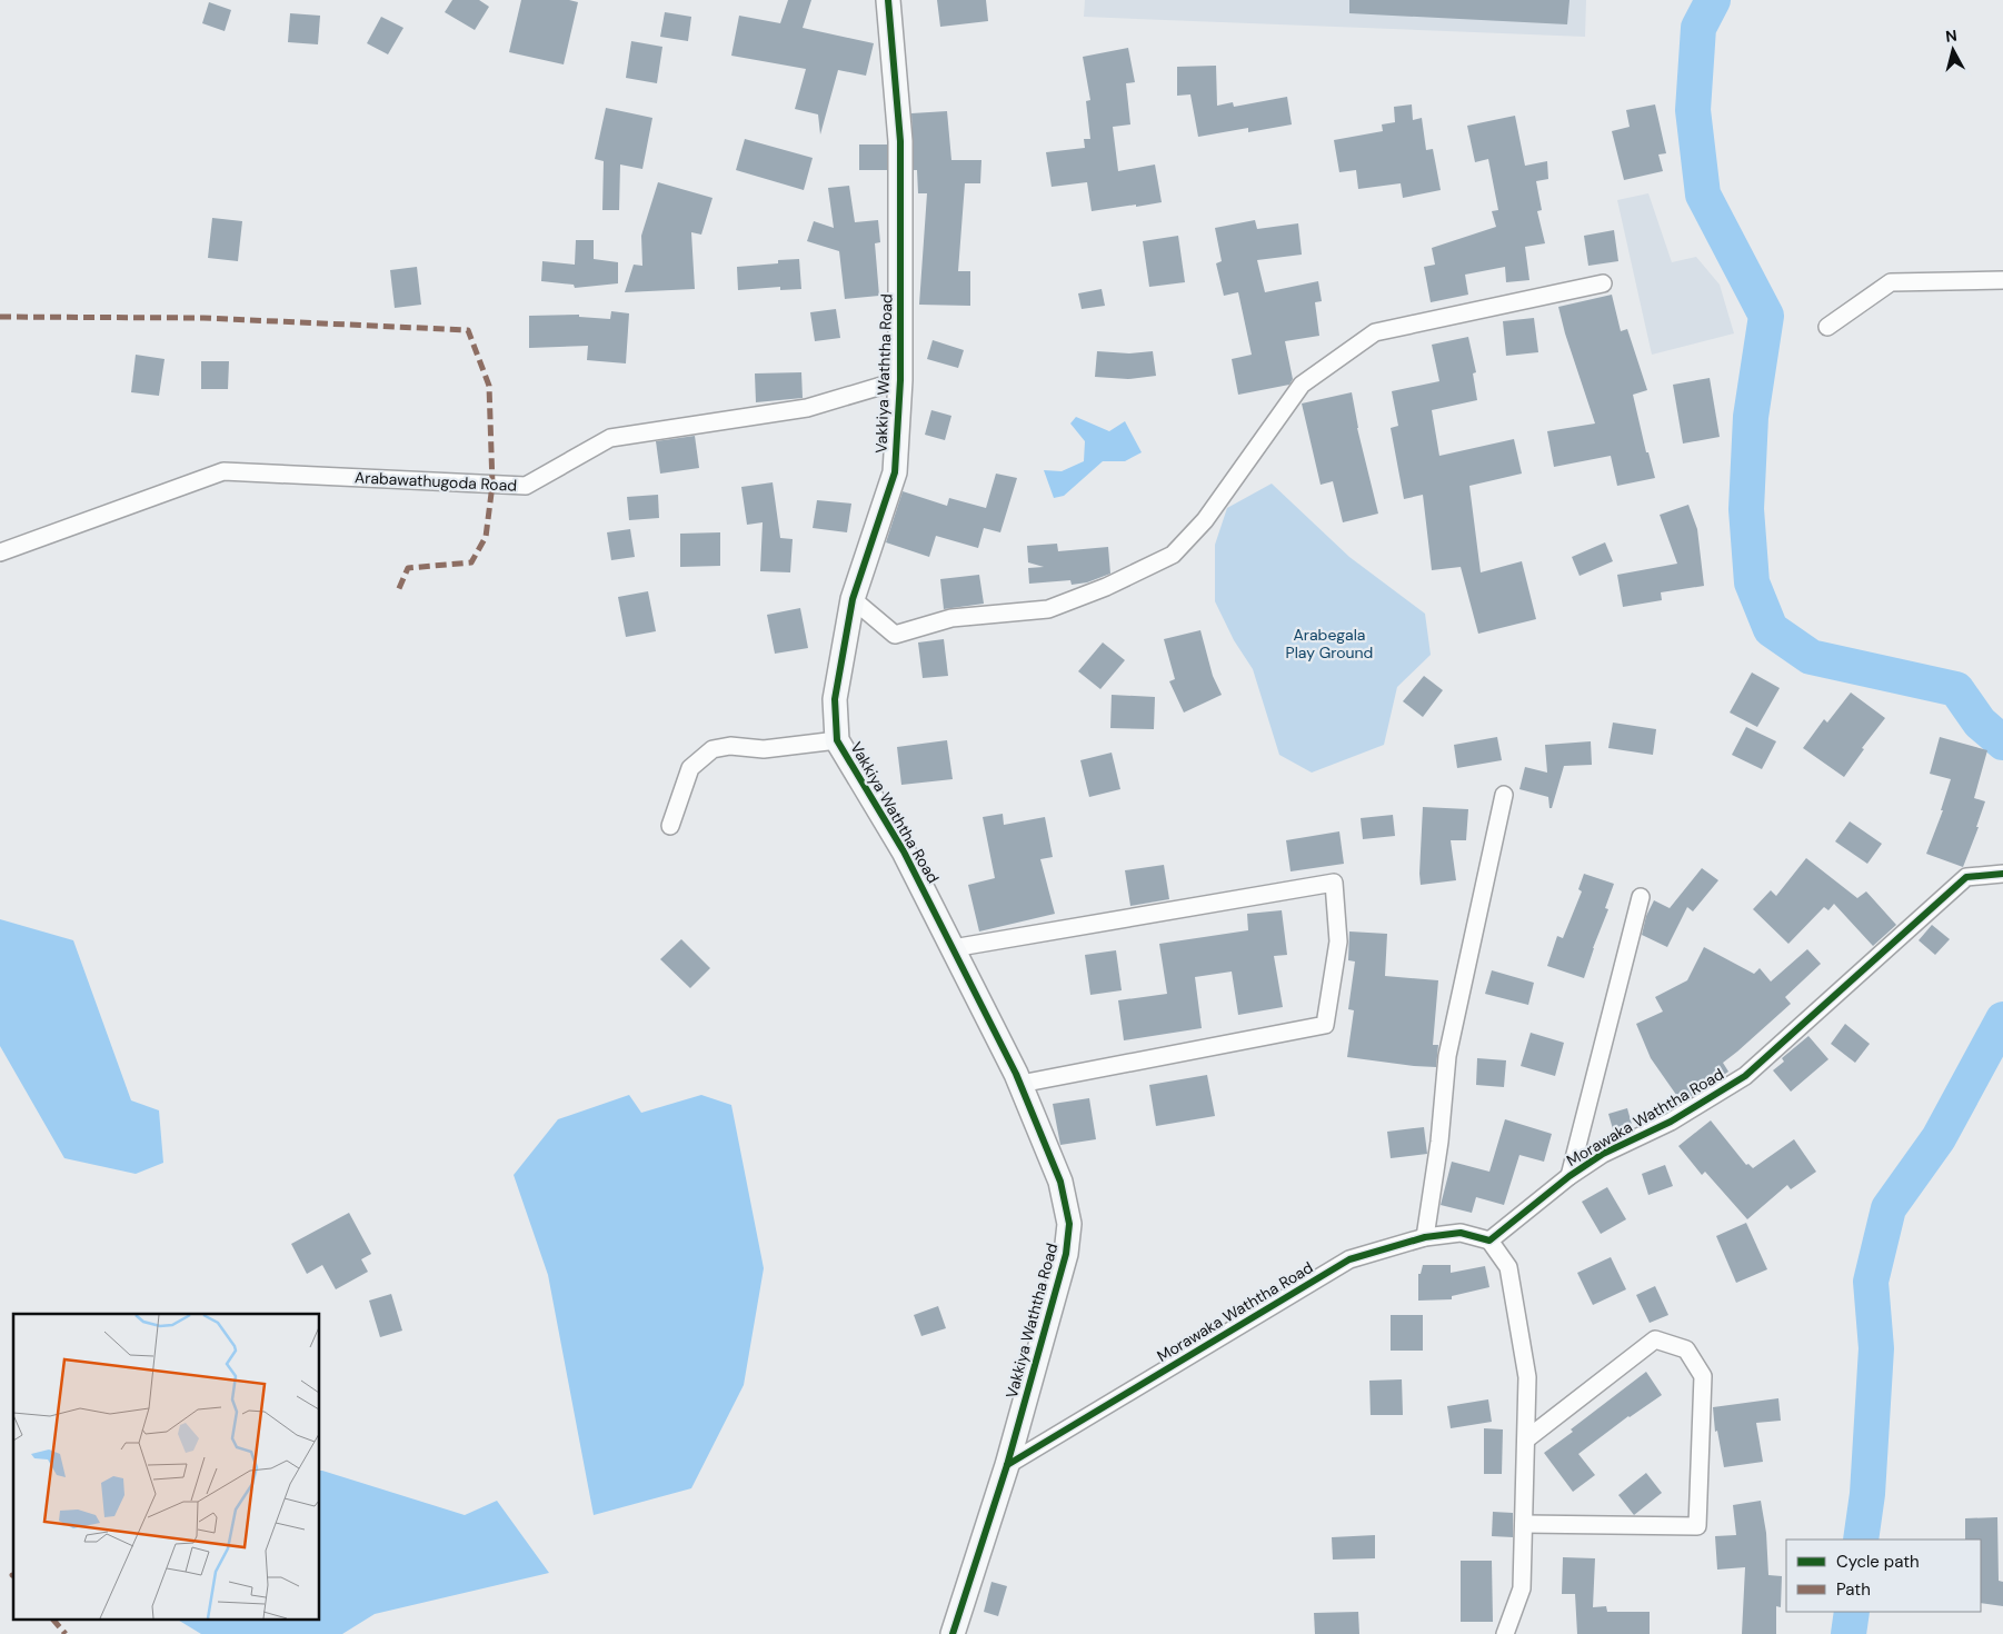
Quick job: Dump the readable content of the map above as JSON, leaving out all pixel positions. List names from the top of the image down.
{
  "streets": {
    "street": ["Vakkiya Waththa Road", "Arabawathugoda Road", "Morawaka Waththa Road"]
  },
  "crossings": [
    ["Vakkiya Waththa Road", "Arabawathugoda Road"],
    ["Vakkiya Waththa Road", "Morawaka Waththa Road"]
  ],
  "parks": ["Arabegala Play Ground"],
  "legend": ["Cycle path", "Path"],
  "north": "top"
}
